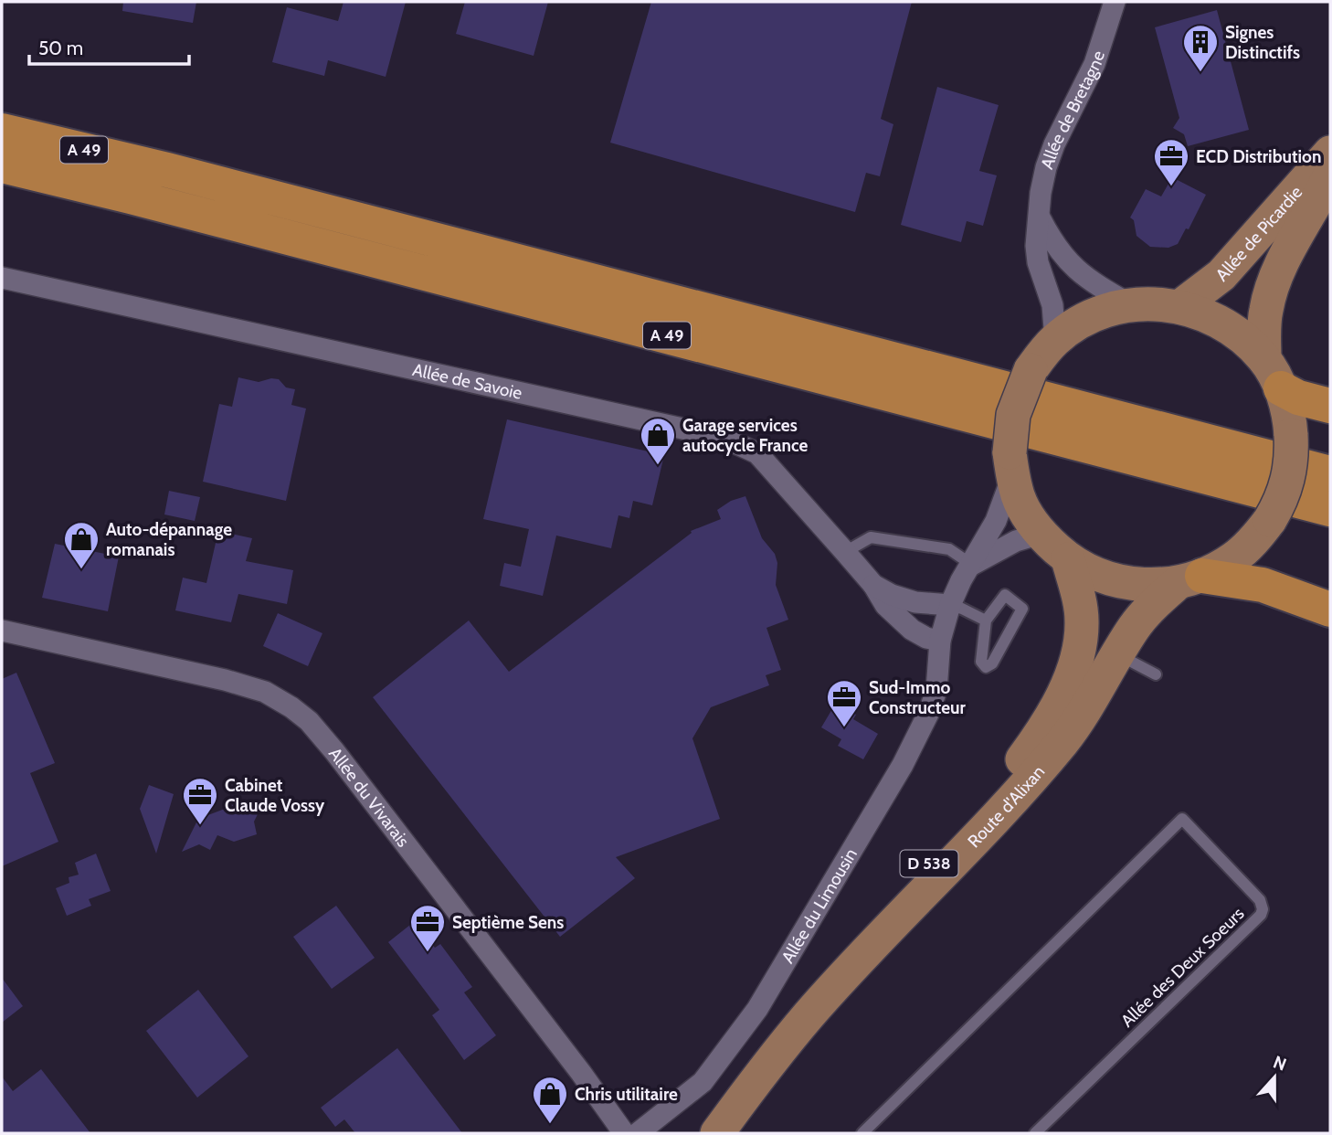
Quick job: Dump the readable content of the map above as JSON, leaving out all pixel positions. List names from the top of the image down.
{
  "streets": {
    "highway": ["A 49"],
    "main road": ["Allée de Picardie", "Route d'Alixan", "D 538"],
    "street": [
      "Allée de Bretagne",
      "Allée de Savoie",
      "Allée du Vivarais",
      "Allée du Limousin"
    ],
    "lane": ["Allée des Deux Soeurs"]
  },
  "crossings": [
    ["Allée de Picardie", "Route d'Alixan"],
    ["Allée de Savoie", "Allée du Limousin"]
  ],
  "places": {
    "building": ["Signes Distinctifs"],
    "office": [
      "ECD Distribution",
      "Sud-Immo Constructeur",
      "Cabinet Claude Vossy",
      "Septième Sens"
    ],
    "shop": ["Garage services autocycle France", "Auto-dépannage romanais", "Chris utilitaire"]
  },
  "scale_bar": "50 m",
  "north": "top"
}
